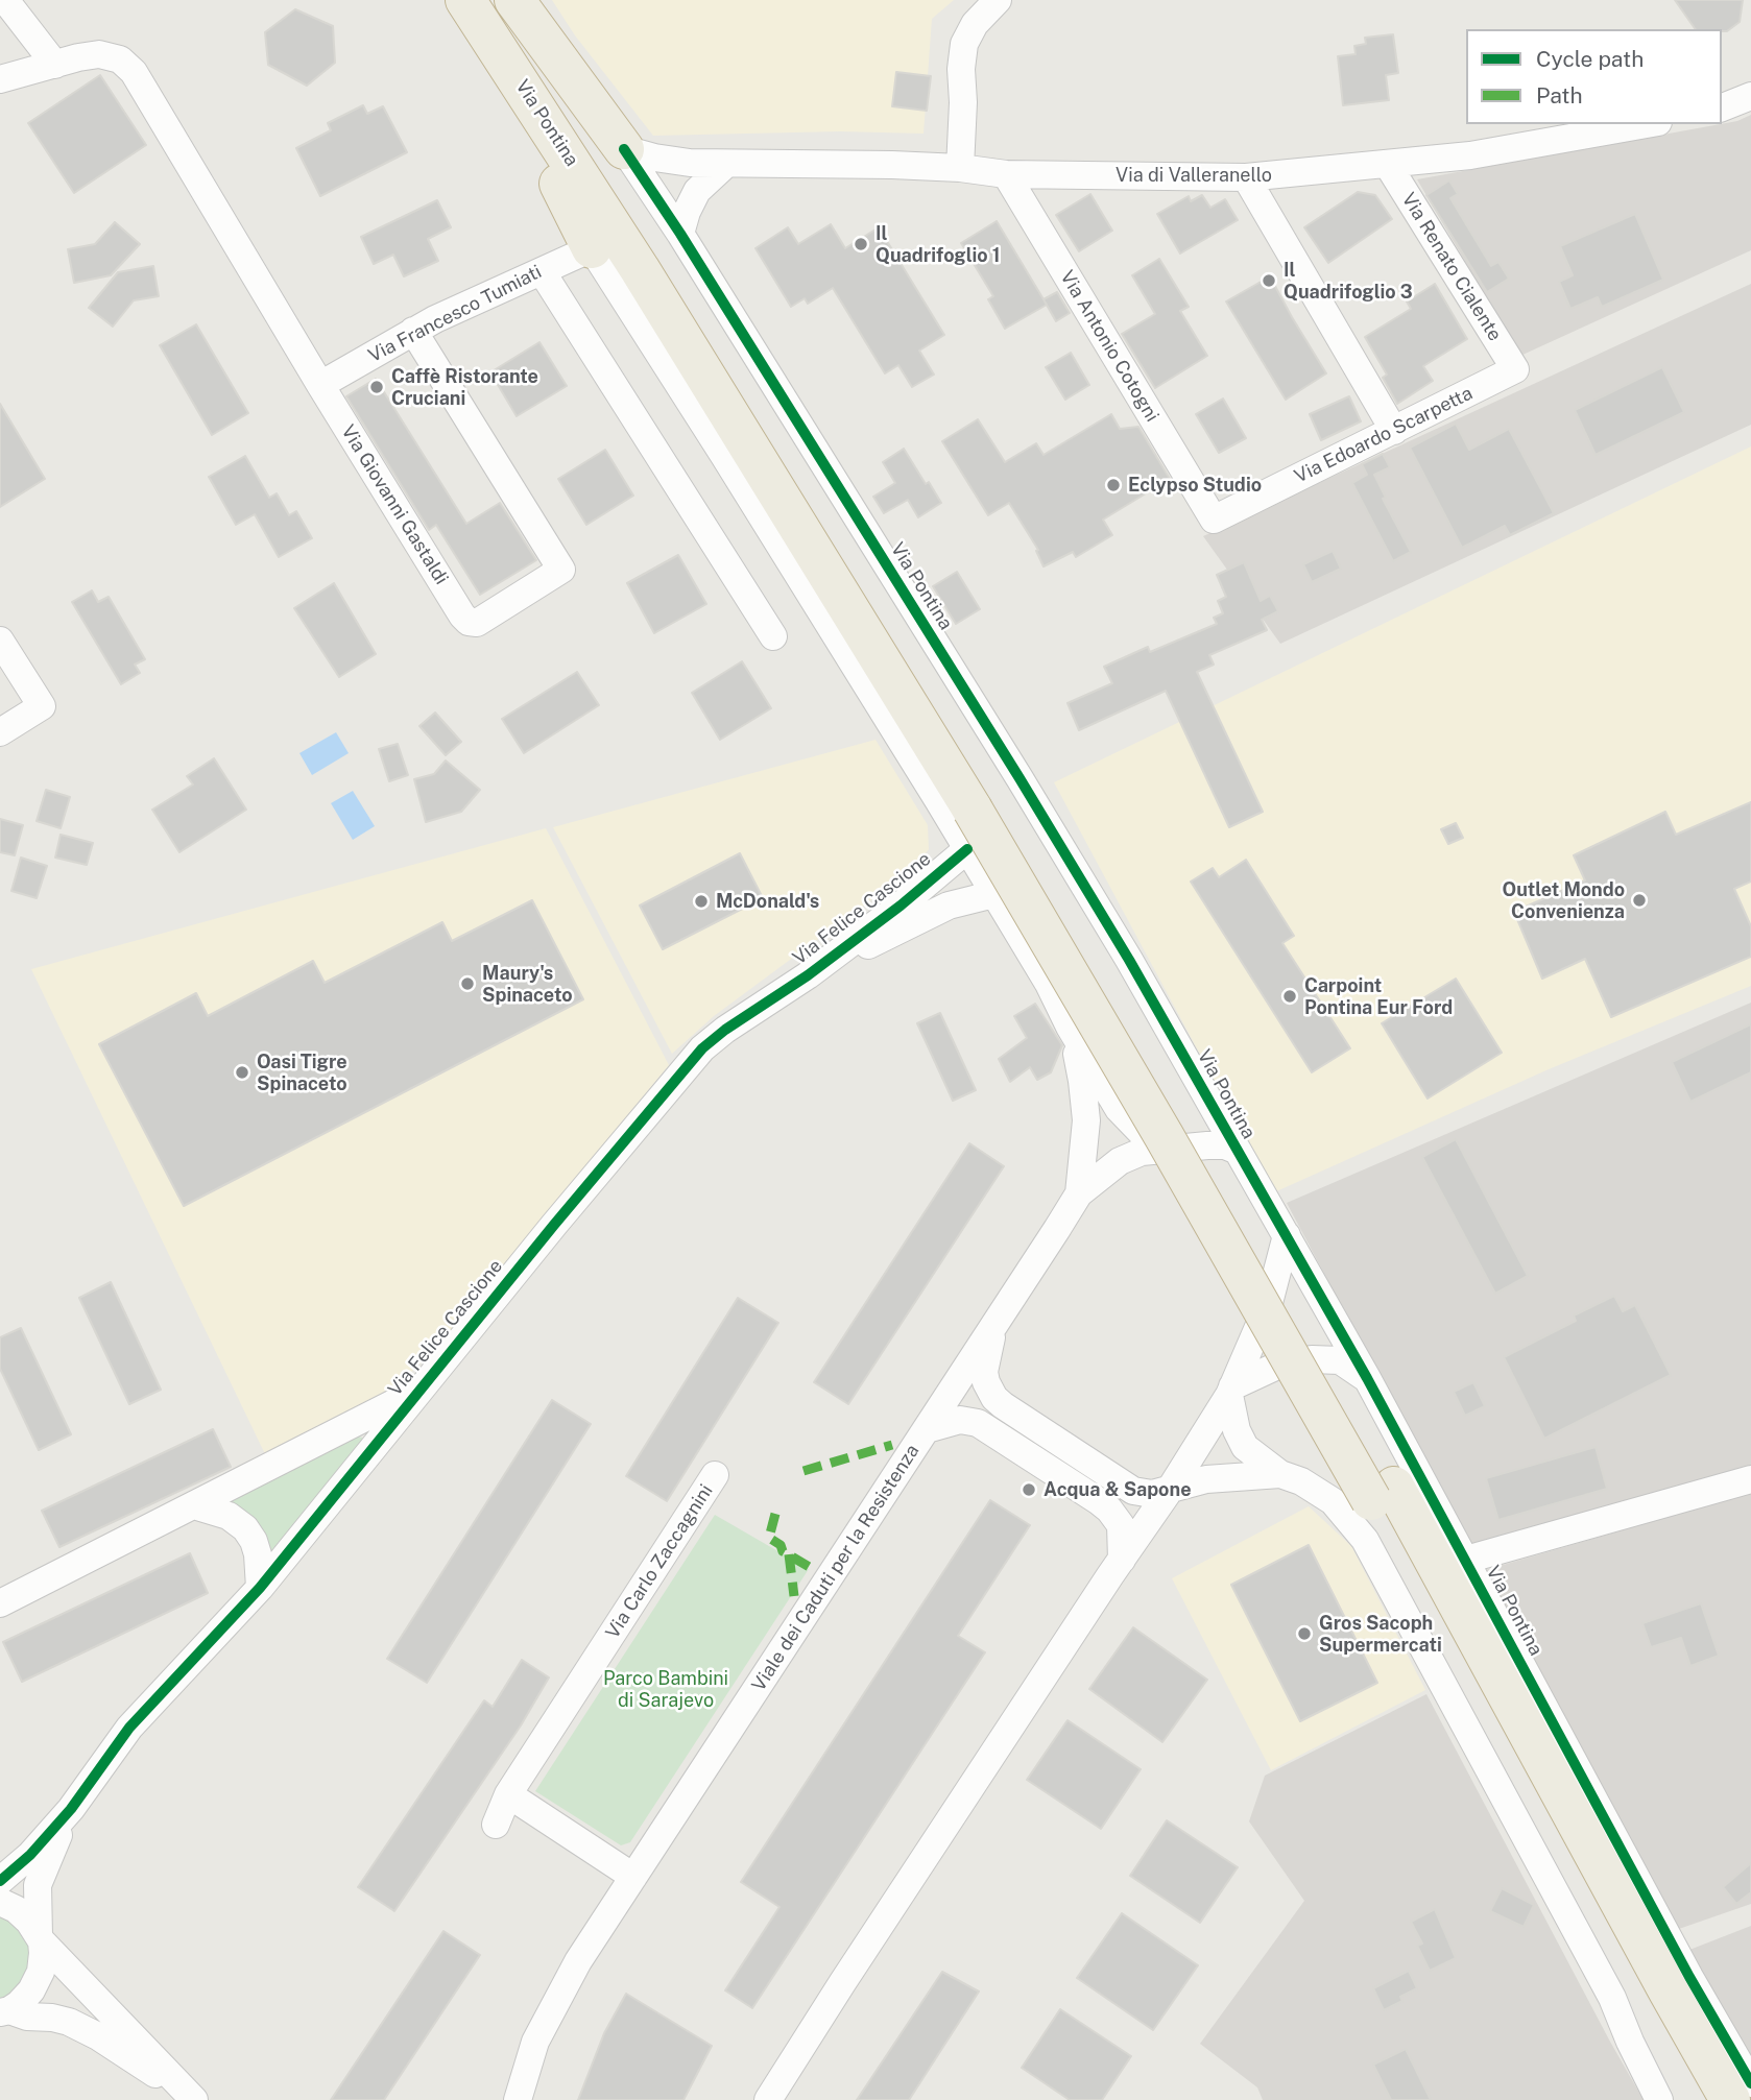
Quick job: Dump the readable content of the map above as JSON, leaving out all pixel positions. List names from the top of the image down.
{
  "streets": {
    "highway": ["Via Pontina"],
    "street": [
      "Via di Valleranello",
      "Via Renato Cialente",
      "Via Francesco Tumiati",
      "Via Antonio Cotogni",
      "Via Edoardo Scarpetta",
      "Via Giovanni Gastaldi",
      "Via Felice Cascione",
      "Via Carlo Zaccagnini",
      "Viale dei Caduti per la Resistenza"
    ]
  },
  "crossings": [
    ["Via Pontina", "Via di Valleranello"],
    ["Via Pontina", "Viale dei Caduti per la Resistenza"],
    ["Via di Valleranello", "Via Renato Cialente"],
    ["Via di Valleranello", "Via Antonio Cotogni"],
    ["Via Renato Cialente", "Via Edoardo Scarpetta"],
    ["Via Francesco Tumiati", "Via Giovanni Gastaldi"],
    ["Via Antonio Cotogni", "Via Edoardo Scarpetta"]
  ],
  "parks": ["Parco Bambini di Sarajevo"],
  "places": [
    "Il Quadrifoglio 1",
    "Il Quadrifoglio 3",
    "Caffè Ristorante Cruciani",
    "Eclypso Studio",
    "Outlet Mondo Convenienza",
    "McDonald's",
    "Maury's Spinaceto",
    "Carpoint Pontina Eur Ford",
    "Oasi Tigre Spinaceto",
    "Acqua & Sapone",
    "Gros Sacoph Supermercati"
  ],
  "legend": ["Cycle path", "Path"]
}
